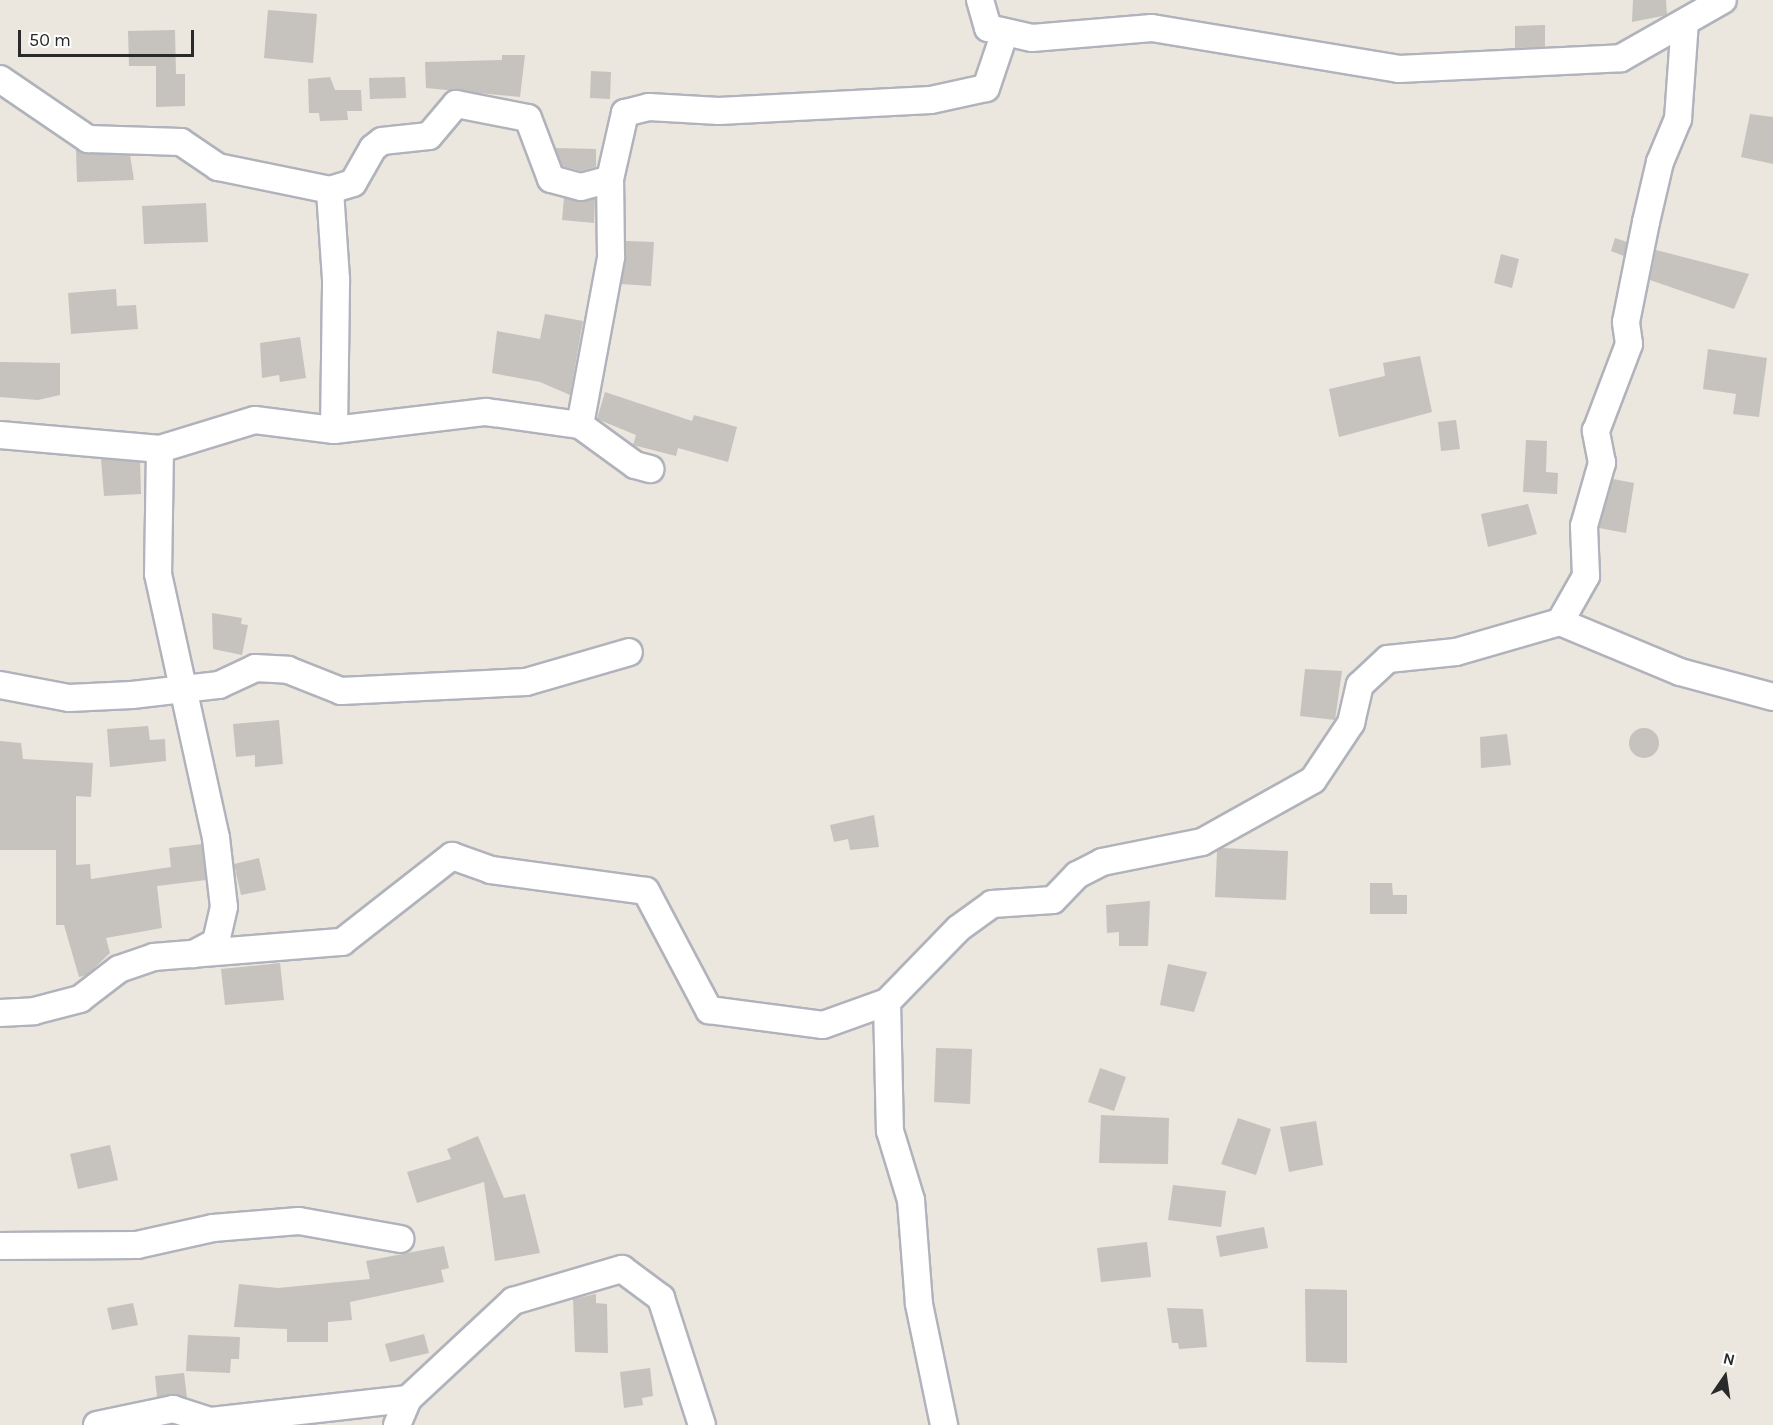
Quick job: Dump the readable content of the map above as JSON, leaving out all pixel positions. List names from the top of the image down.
{
  "scale_bar": "50 m",
  "north": "top"
}
